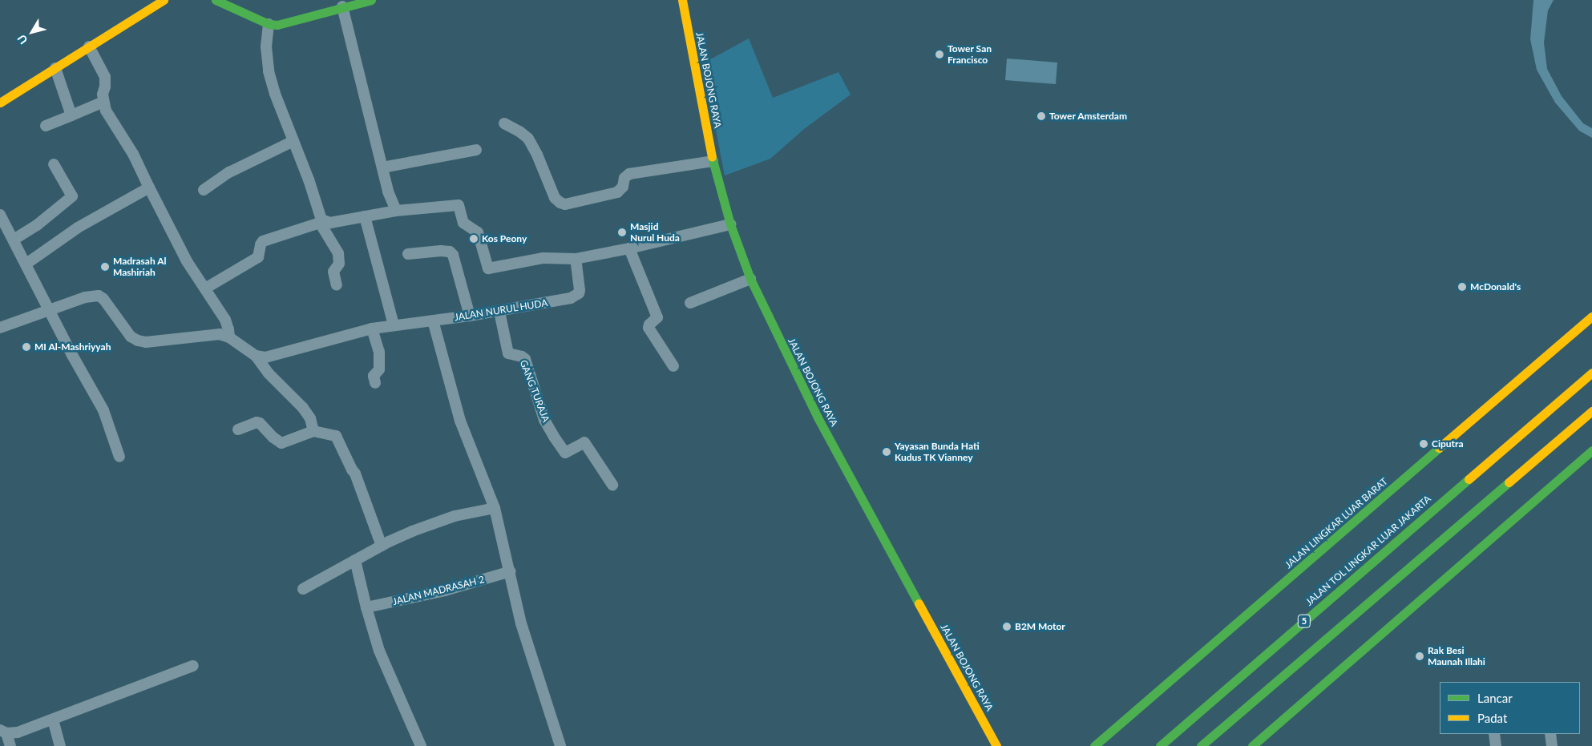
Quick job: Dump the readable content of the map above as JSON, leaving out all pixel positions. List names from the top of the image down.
{
  "streets": {
    "main road": [
      "JALAN BOJONG RAYA",
      "JALAN LINGKAR LUAR BARAT",
      "JALAN TOL LINGKAR LUAR JAKARTA",
      "5"
    ],
    "street": ["JALAN NURUL HUDA", "GANG TURAJA", "JALAN MADRASAH 2"]
  },
  "crossings": [
    ["JALAN NURUL HUDA", "GANG TURAJA"]
  ],
  "places": [
    "Tower San Francisco",
    "Tower Amsterdam",
    "Masjid Nurul Huda",
    "Kos Peony",
    "Madrasah Al Mashiriah",
    "McDonald's",
    "MI Al-Mashriyyah",
    "Ciputra",
    "Yayasan Bunda Hati Kudus TK Vianney",
    "B2M Motor",
    "Rak Besi Maunah Illahi"
  ],
  "legend": ["Lancar", "Padat"],
  "north": "bottom left"
}
